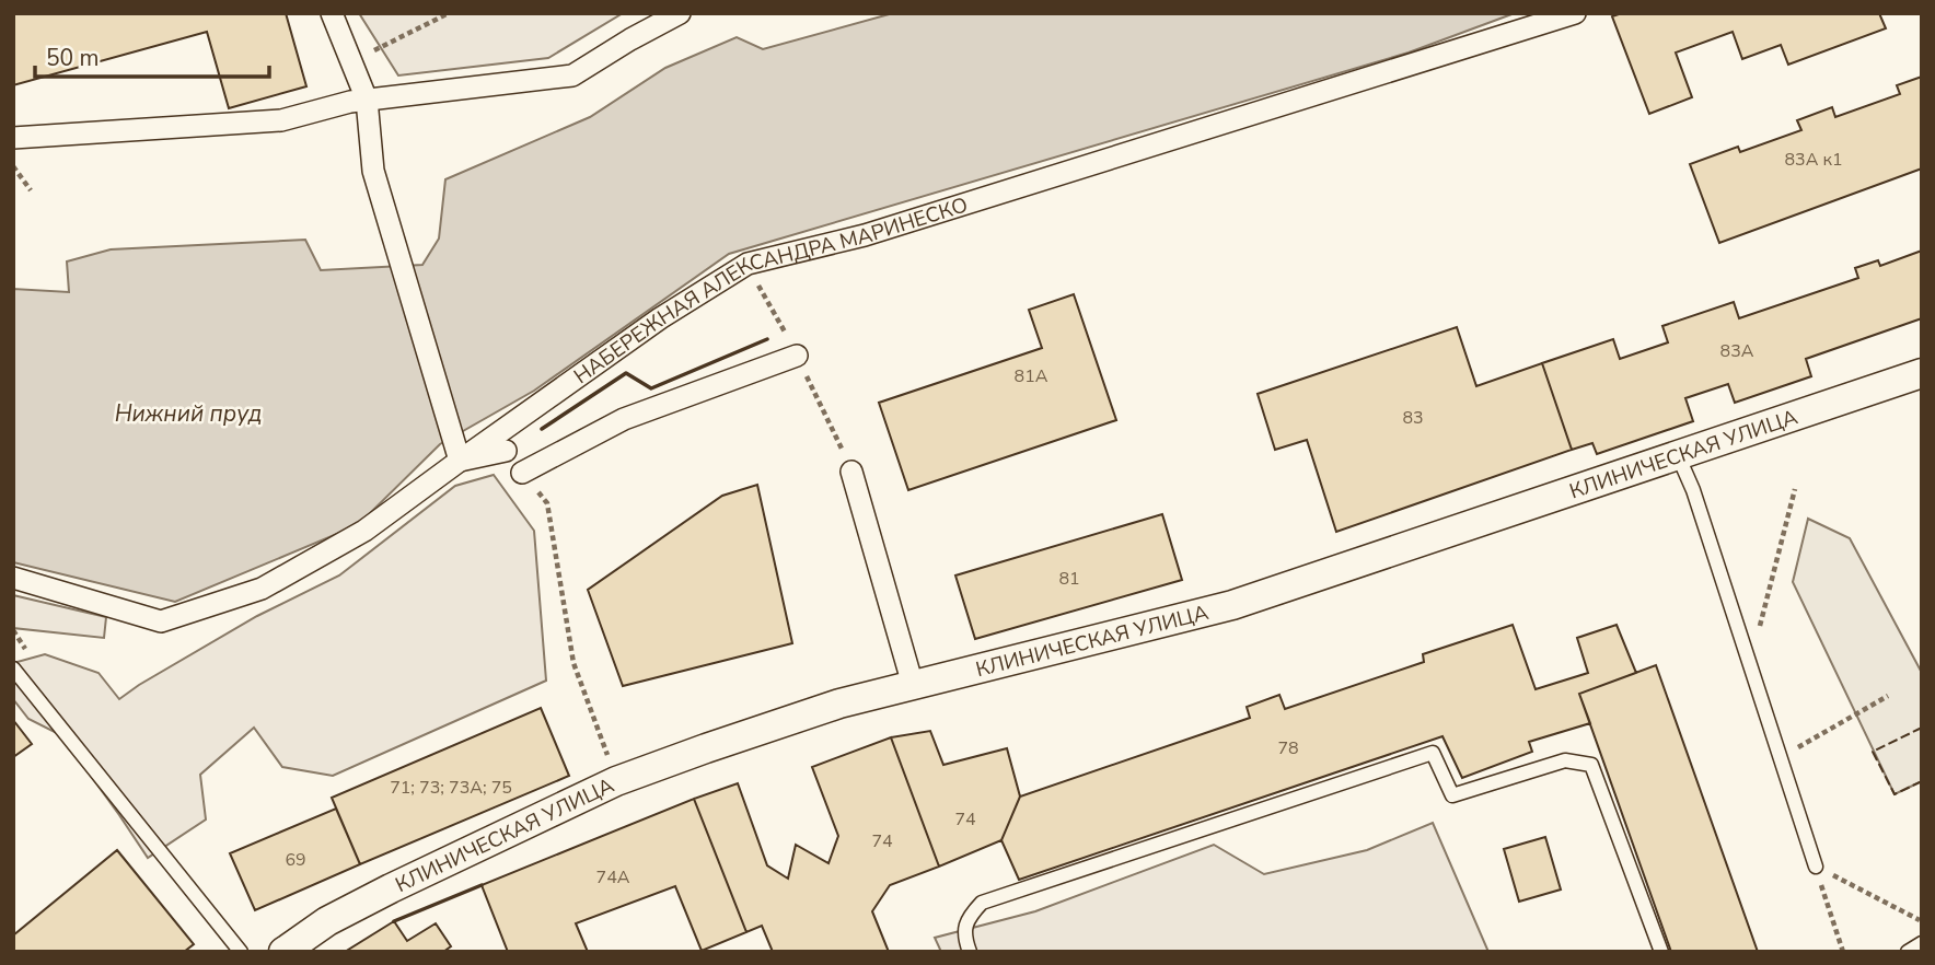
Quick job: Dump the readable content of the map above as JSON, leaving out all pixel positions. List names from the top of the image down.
{
  "streets": {
    "street": ["НАБЕРЕЖНАЯ АЛЕКСАНДРА МАРИНЕСКО", "КЛИНИЧЕСКАЯ УЛИЦА"]
  },
  "water": ["Нижний пруд"],
  "house_numbers": [
    "83А к1",
    "83А",
    "81А",
    "83",
    "81",
    "78",
    "71; 73; 73А; 75",
    "74",
    "74",
    "69",
    "74А"
  ],
  "scale_bar": "50 m"
}
